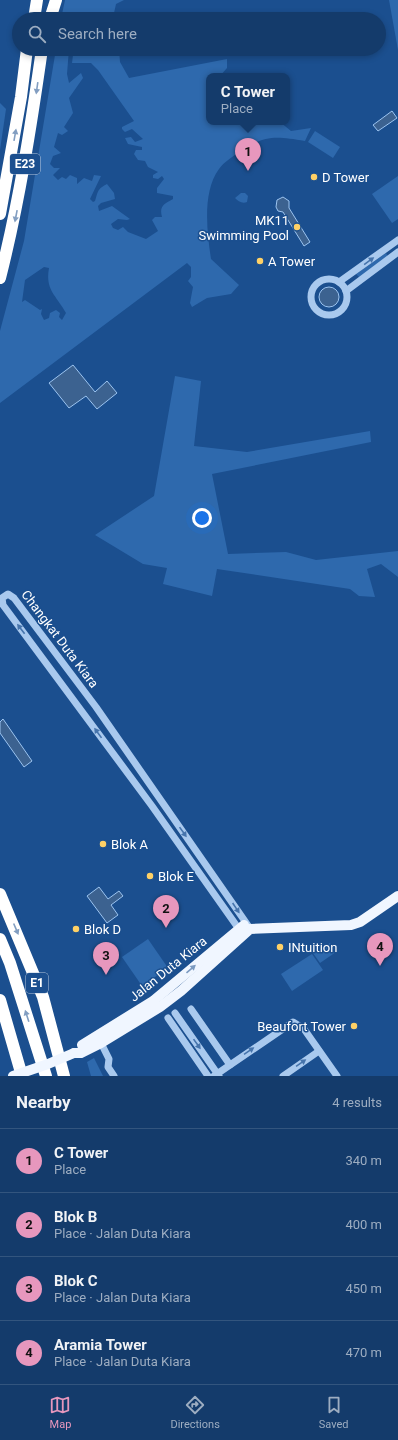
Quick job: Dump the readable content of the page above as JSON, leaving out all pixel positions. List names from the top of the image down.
{
  "streets": {
    "highway": ["E23", "E1"],
    "main road": ["Jalan Duta Kiara"],
    "street": ["Changkat Duta Kiara"]
  },
  "crossings": [
    ["Changkat Duta Kiara", "Jalan Duta Kiara"]
  ],
  "places": [
    "D Tower",
    "MK11 Swimming Pool",
    "A Tower",
    "Blok A",
    "Blok E",
    "Blok D",
    "INtuition",
    "Beaufort Tower"
  ],
  "page": {
    "search": "Search here",
    "popup": ["C Tower", "Place"],
    "pins": [
      "1",
      "2",
      "4",
      "3"
    ],
    "heading": ["Nearby", "4 results"],
    "list": [
      {
        "mark": "1",
        "name": "C Tower",
        "note": "Place",
        "value": "340 m"
      },
      {
        "mark": "2",
        "name": "Blok B",
        "note": "Place · Jalan Duta Kiara",
        "value": "400 m"
      },
      {
        "mark": "3",
        "name": "Blok C",
        "note": "Place · Jalan Duta Kiara",
        "value": "450 m"
      },
      {
        "mark": "4",
        "name": "Aramia Tower",
        "note": "Place · Jalan Duta Kiara",
        "value": "470 m"
      }
    ],
    "nav": ["Map", "Directions", "Saved"]
  }
}
